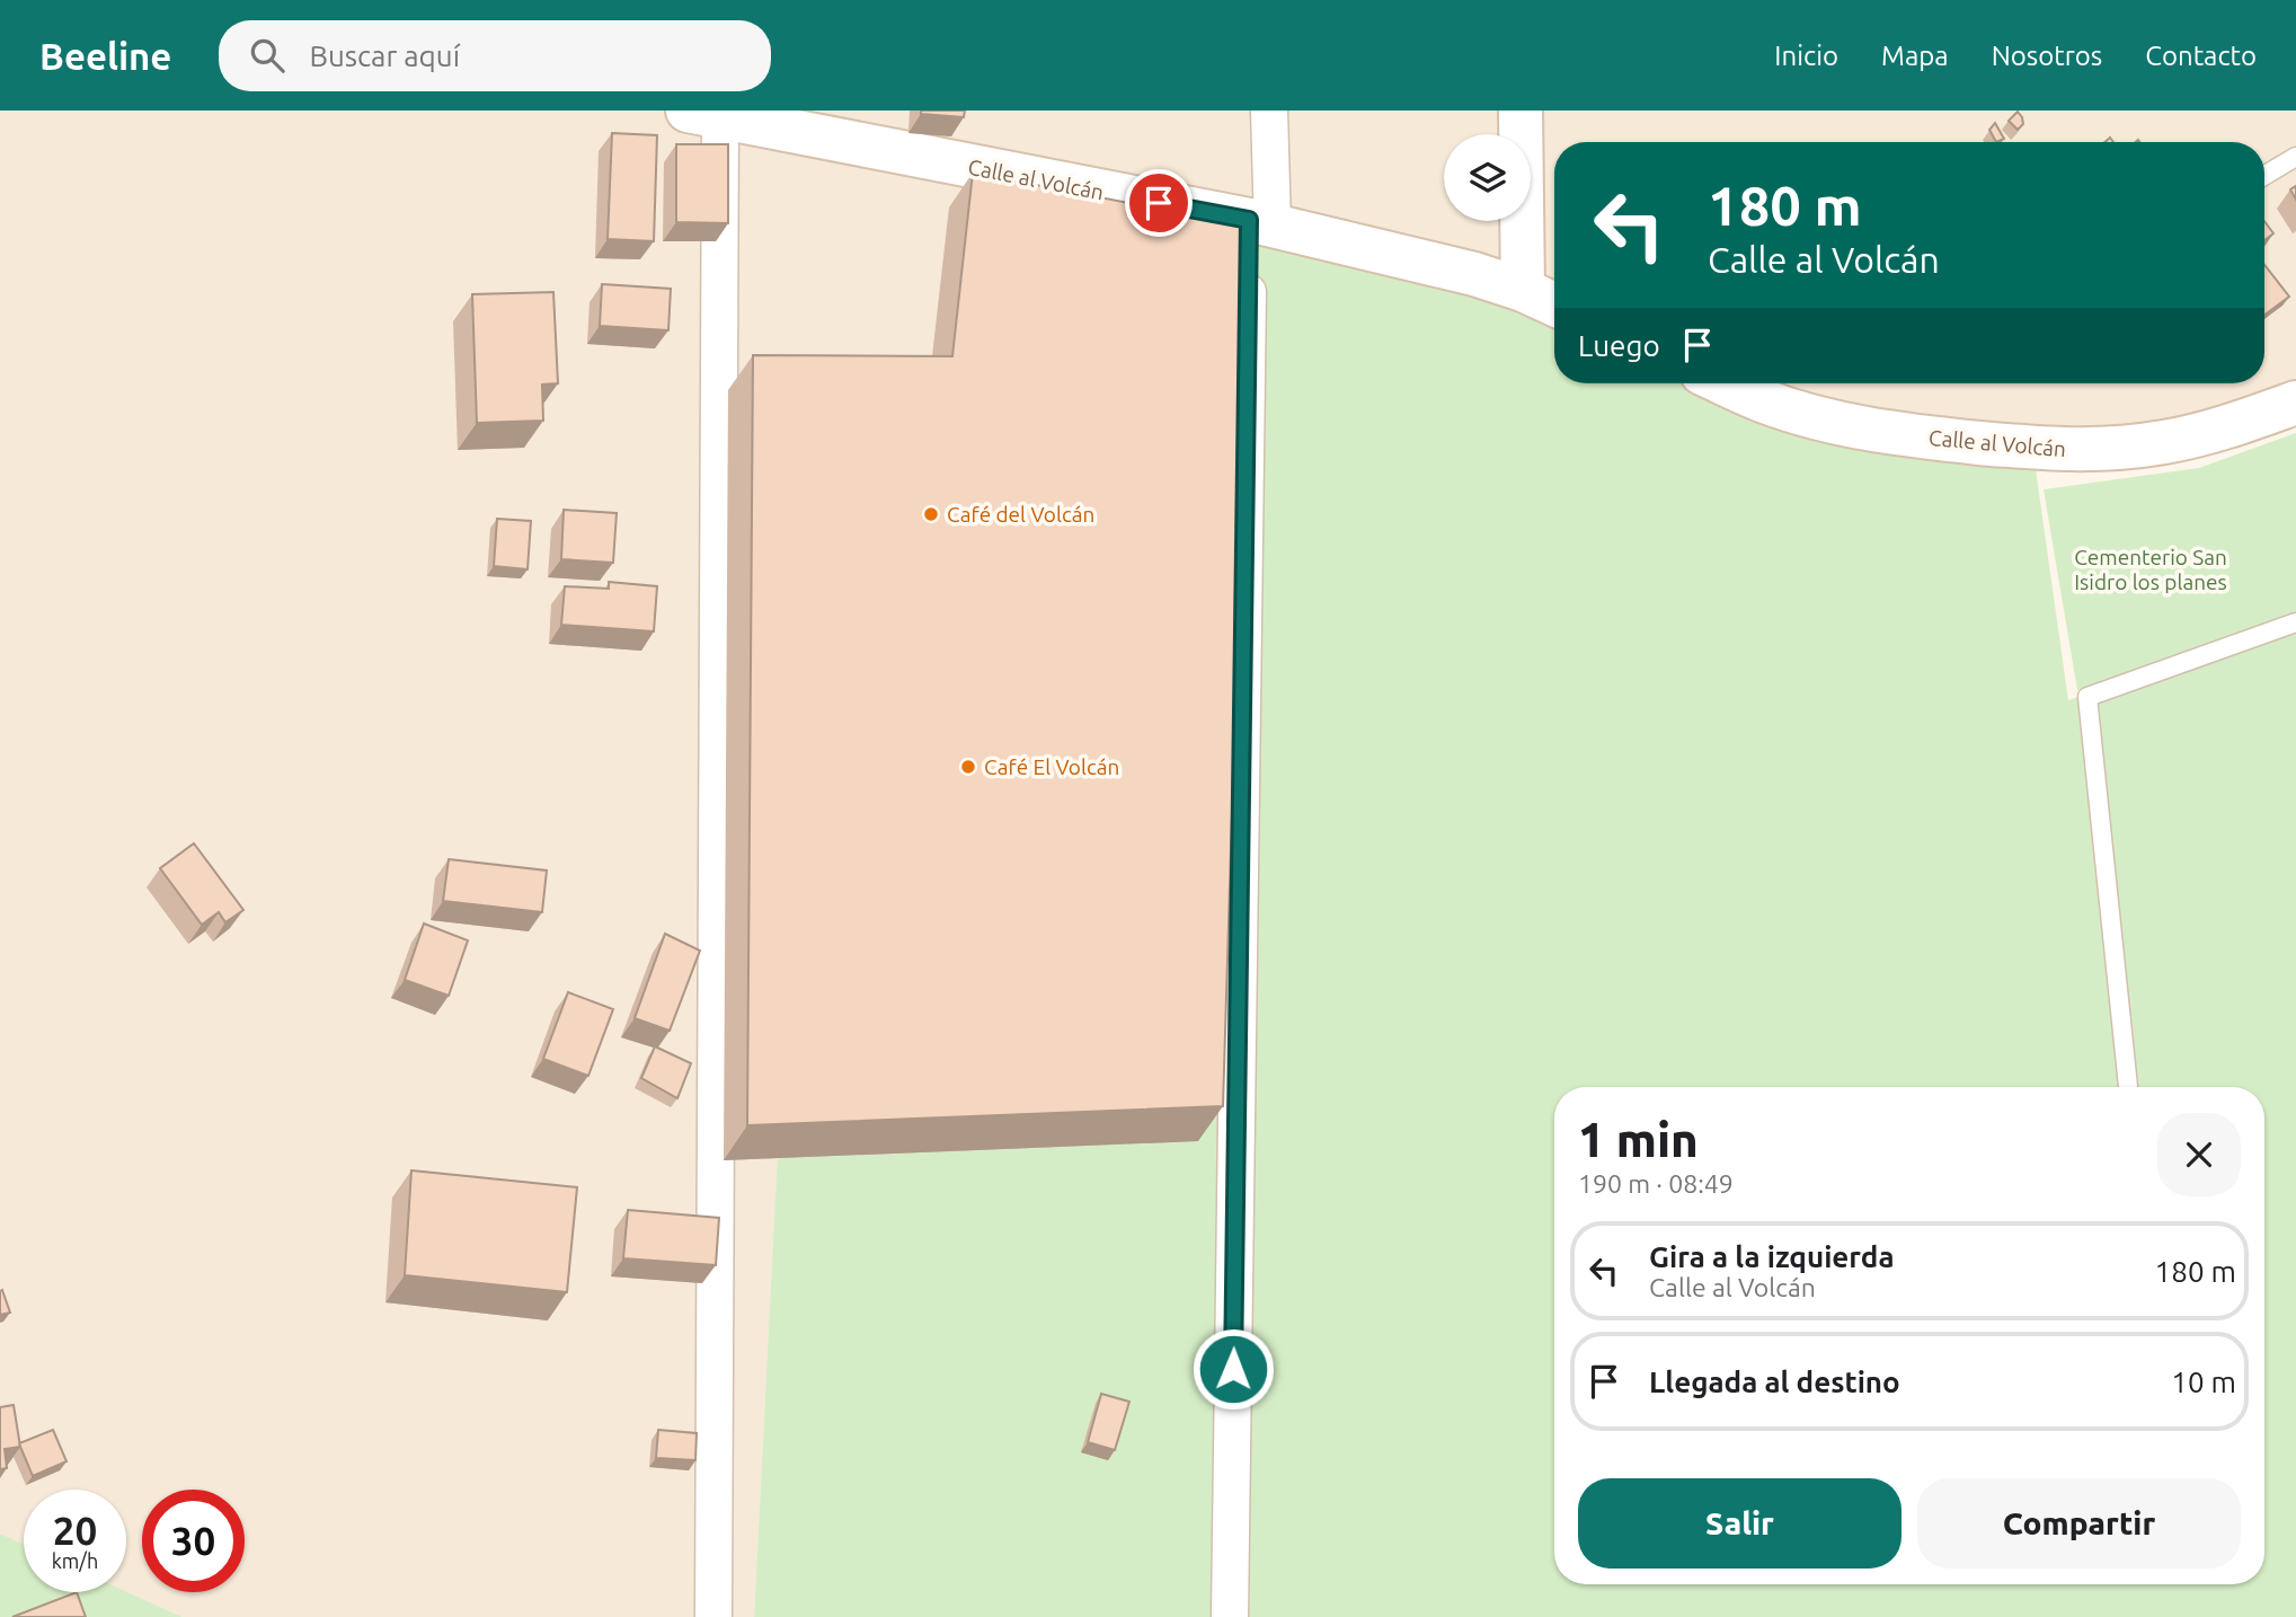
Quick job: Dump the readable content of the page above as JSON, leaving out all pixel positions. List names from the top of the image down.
{
  "streets": {
    "street": ["Calle al Volcán"]
  },
  "parks": ["Cementerio San Isidro los planes"],
  "places": ["Café del Volcán", "Café El Volcán"],
  "page": {
    "header": "Beeline",
    "search": "Buscar aquí",
    "nav": [
      "Inicio",
      "Mapa",
      "Nosotros",
      "Contacto"
    ],
    "turn": ["180 m", "Calle al Volcán"],
    "then": "Luego",
    "heading": ["1 min", "190 m · 08:49"],
    "list": [
      {
        "name": "Gira a la izquierda",
        "note": "Calle al Volcán",
        "value": "180 m"
      },
      {
        "name": "Llegada al destino",
        "value": "10 m"
      }
    ],
    "buttons": ["Salir", "Compartir"],
    "speed": "20 km/h",
    "limit": "30"
  }
}
